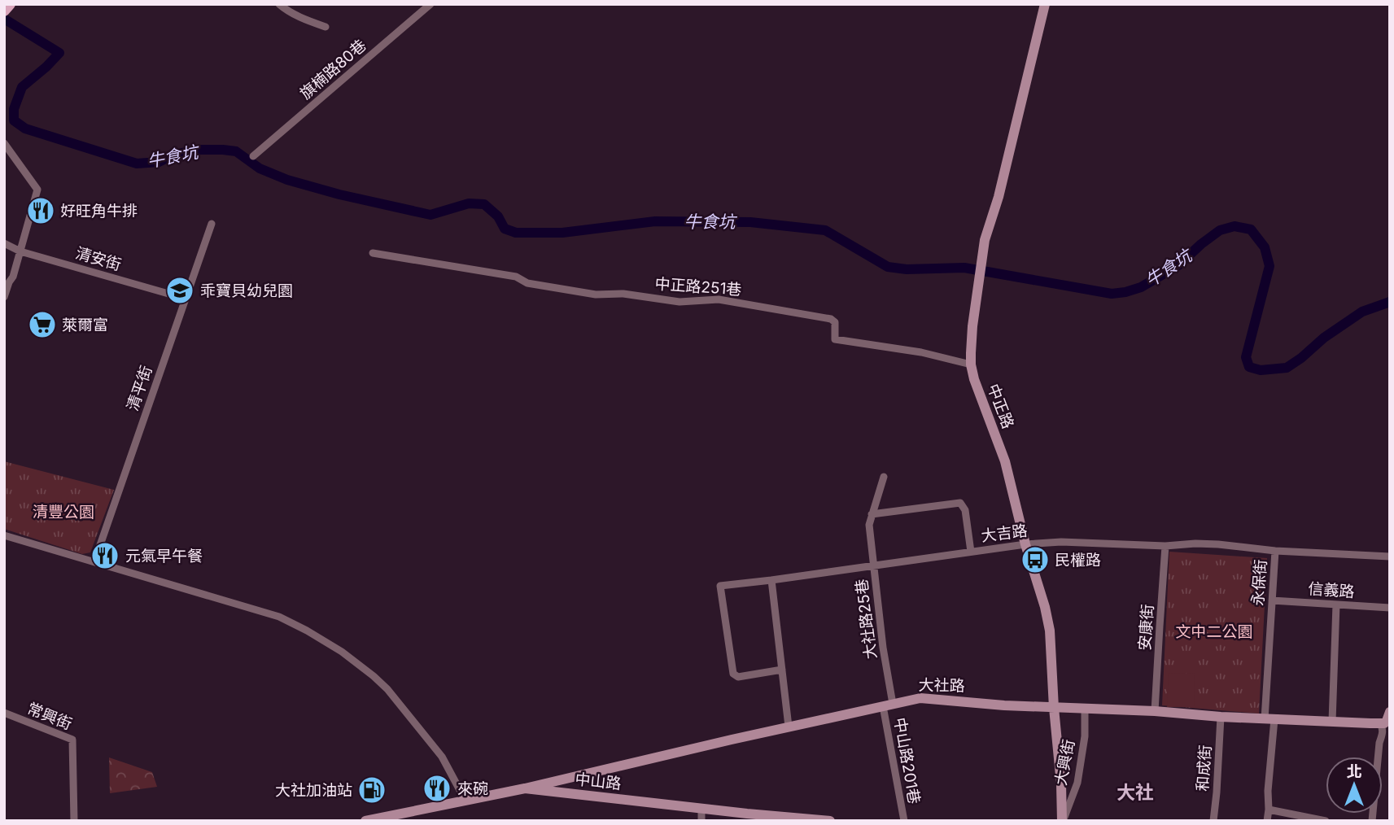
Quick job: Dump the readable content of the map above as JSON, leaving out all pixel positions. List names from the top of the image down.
{
  "streets": {
    "street": [
      "旗楠路80巷",
      "清安街",
      "中正路251巷",
      "清平街",
      "中正路",
      "大吉路",
      "永保街",
      "信義路",
      "大社路25巷",
      "安康街",
      "大社路",
      "常興街",
      "中山路201巷",
      "大興街",
      "和成街",
      "中山路"
    ]
  },
  "crossings": [
    ["清安街", "清平街"],
    ["中正路251巷", "中正路"],
    ["中正路", "大吉路"],
    ["中正路", "大社路"],
    ["中正路", "大興街"],
    ["大吉路", "永保街"],
    ["大吉路", "大社路25巷"],
    ["大吉路", "安康街"],
    ["永保街", "信義路"],
    ["永保街", "大社路"],
    ["大社路25巷", "大社路"],
    ["大社路25巷", "中山路201巷"],
    ["安康街", "大社路"],
    ["大社路", "中山路201巷"],
    ["大社路", "大興街"],
    ["大社路", "和成街"],
    ["大社路", "中山路"]
  ],
  "districts": ["大社"],
  "water": ["牛食坑"],
  "parks": ["清豐公園", "文中二公園"],
  "places": {
    "restaurant": ["好旺角牛排", "元氣早午餐", "來碗"],
    "school or university": ["乖寶貝幼兒園"],
    "supermarket": ["萊爾富"],
    "bus stop": ["民權路"],
    "fuel station": ["大社加油站"]
  },
  "north": "top"
}
